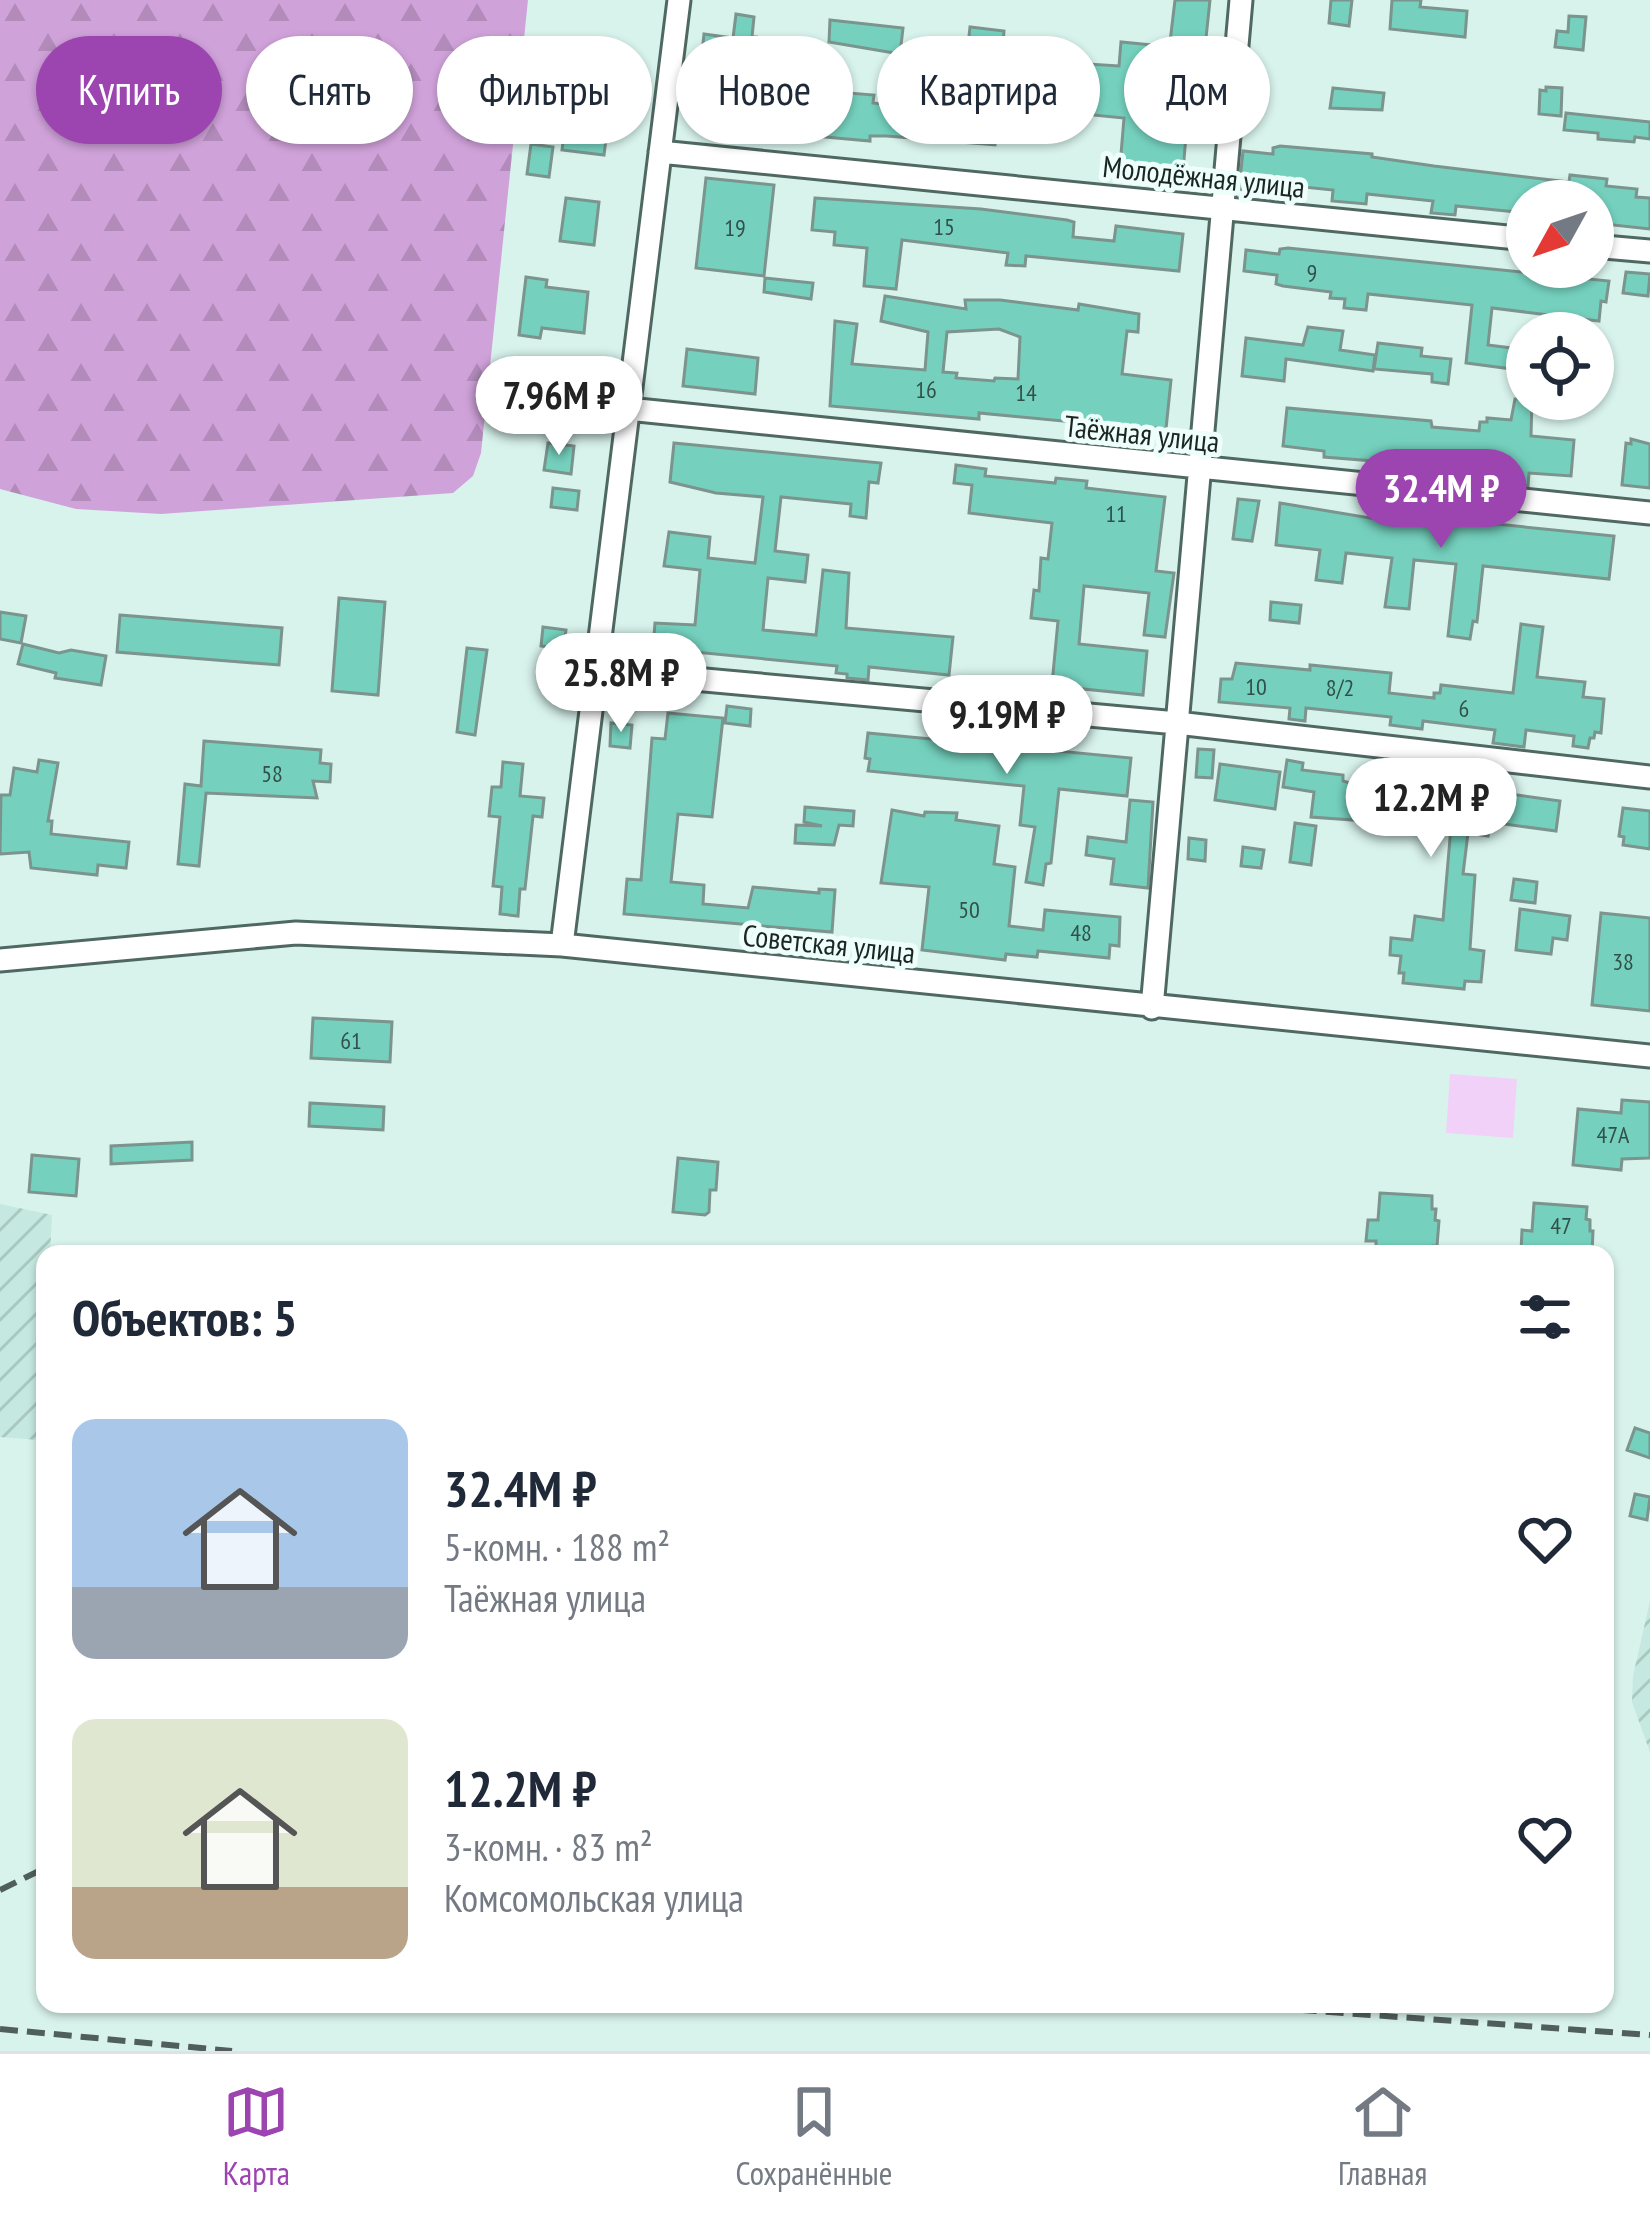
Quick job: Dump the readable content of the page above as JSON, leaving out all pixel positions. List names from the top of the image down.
{
  "streets": {
    "street": ["Молодёжная улица", "Таёжная улица", "Советская улица"]
  },
  "house_numbers": [
    "15",
    "19",
    "9",
    "16",
    "14",
    "11",
    "10",
    "8/2",
    "6",
    "58",
    "50",
    "48",
    "38",
    "61",
    "47А",
    "47"
  ],
  "north": "bottom left",
  "page": {
    "chip": [
      "Купить",
      "Снять",
      "Фильтры",
      "Новое",
      "Квартира",
      "Дом"
    ],
    "price": [
      "7.96M ₽",
      "32.4M ₽",
      "25.8M ₽",
      "9.19M ₽",
      "12.2M ₽"
    ],
    "heading": "Объектов: 5",
    "list": [
      {
        "name": "32.4M ₽",
        "note": "5-комн. · 188 m² · Таёжная улица"
      },
      {
        "name": "12.2M ₽",
        "note": "3-комн. · 83 m² · Комсомольская улица"
      }
    ],
    "tabs": ["Карта", "Сохранённые", "Главная"]
  }
}
